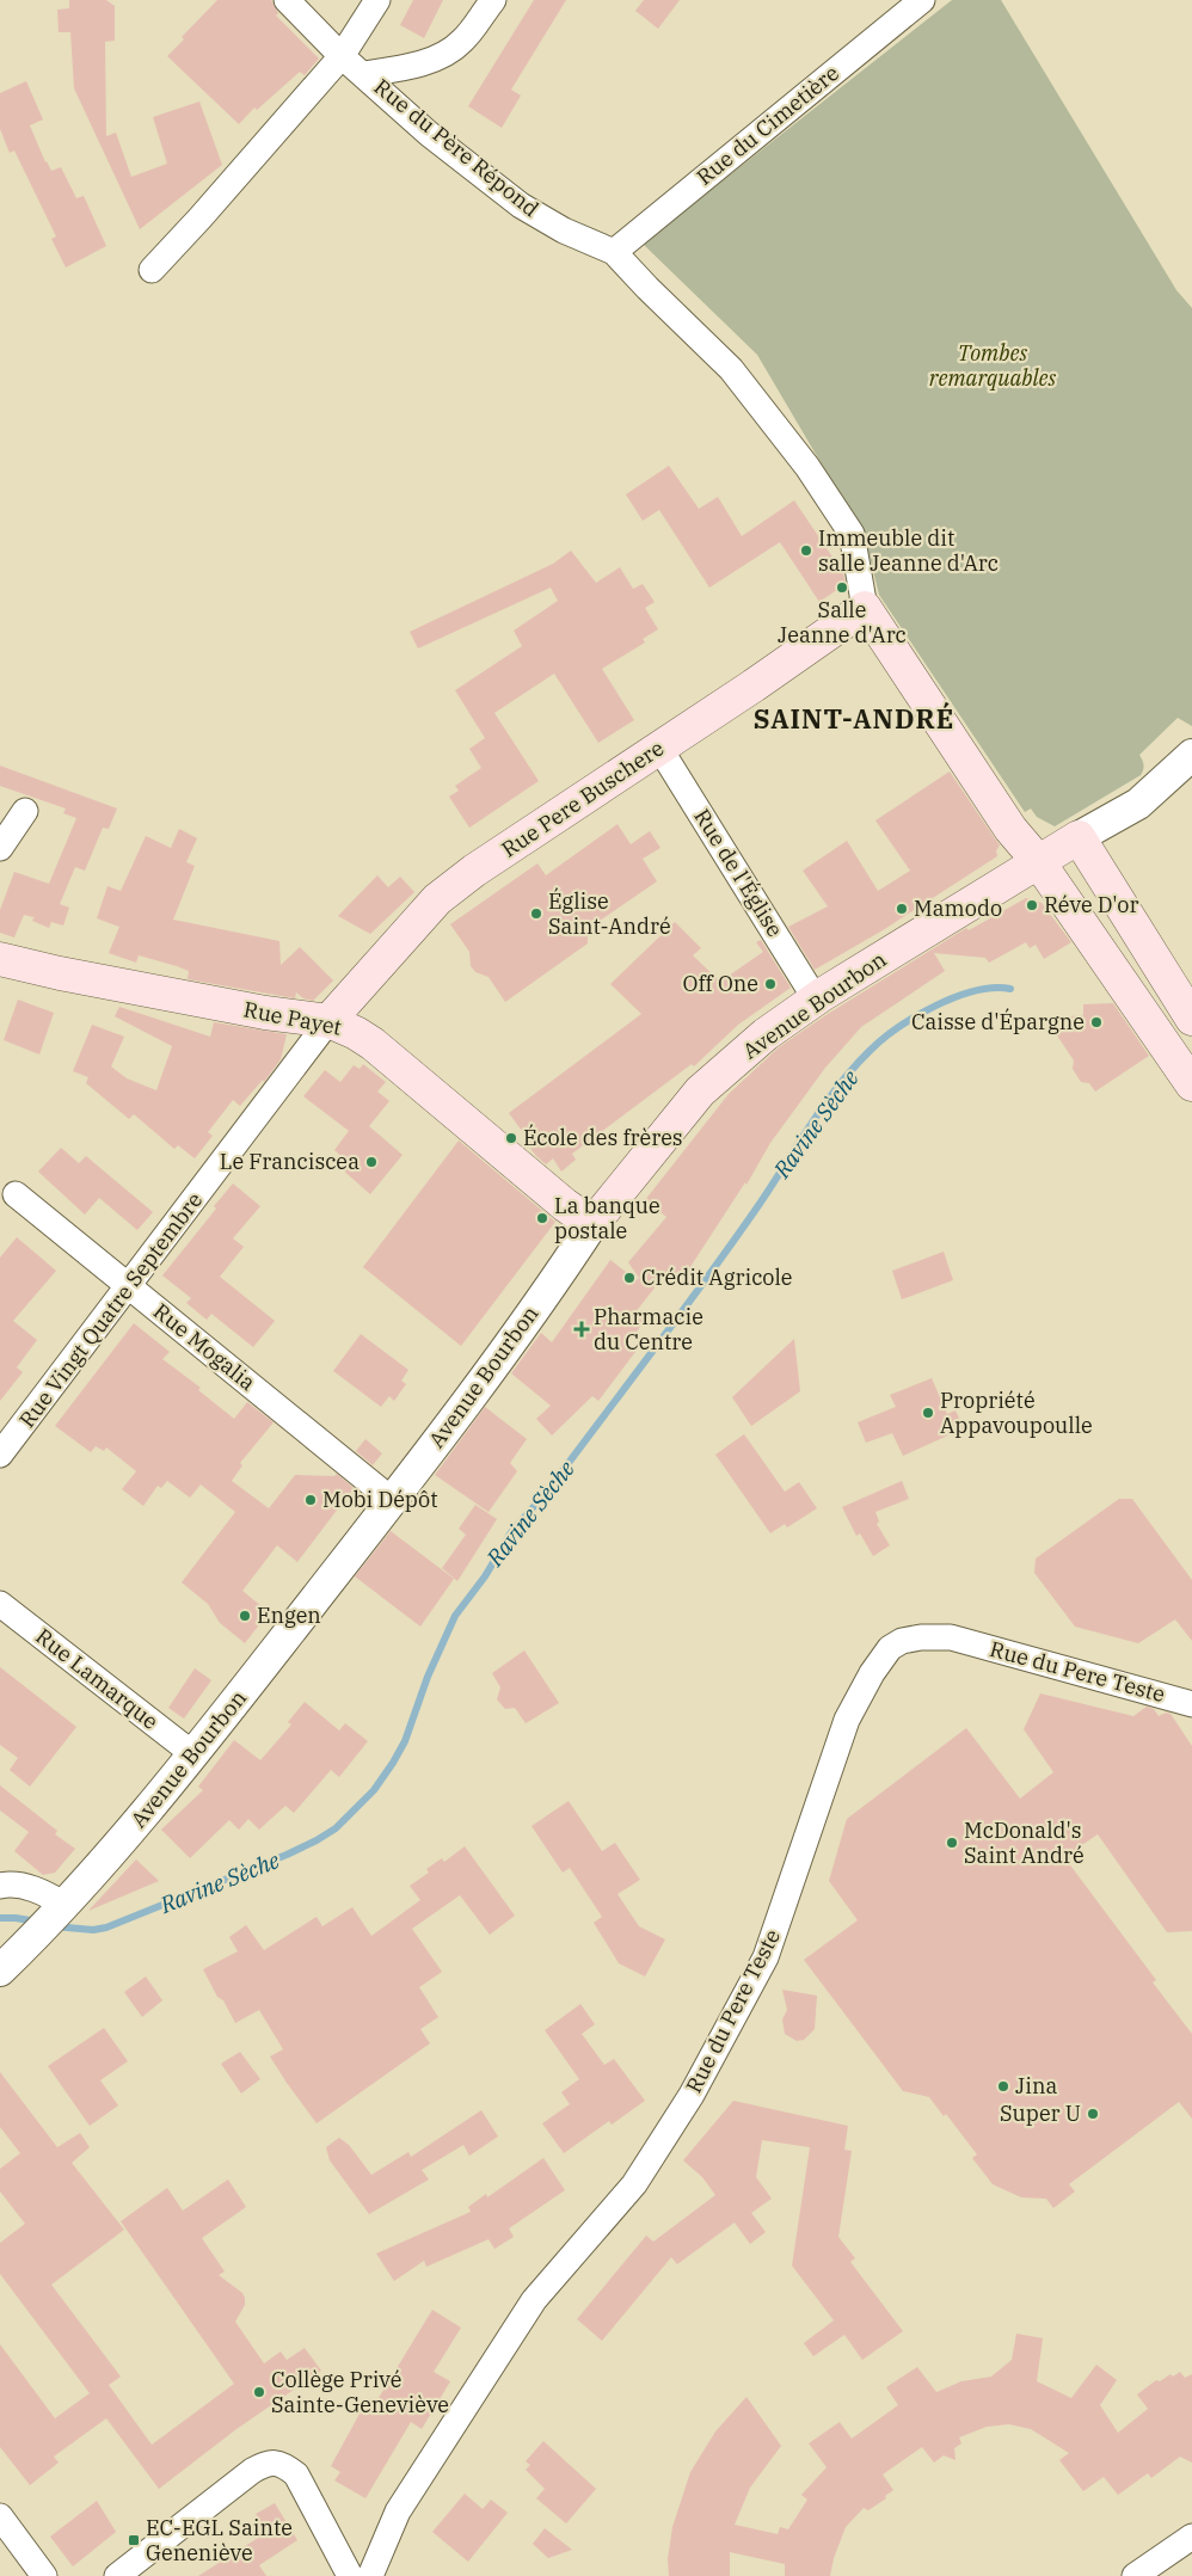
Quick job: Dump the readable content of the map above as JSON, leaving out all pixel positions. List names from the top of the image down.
{
  "streets": {
    "main road": [
      "Rue du Père Répond",
      "Rue Pere Buschere",
      "Avenue Bourbon",
      "Rue Payet"
    ],
    "street": [
      "Rue du Cimetière",
      "Rue de l'Église",
      "Rue Vingt Quatre Septembre",
      "Rue Mogalia",
      "Rue du Pere Teste",
      "Rue Lamarque"
    ]
  },
  "crossings": [
    ["Rue du Cimetière", "Rue du Père Répond"],
    ["Rue du Père Répond", "Rue Pere Buschere"],
    ["Rue du Père Répond", "Avenue Bourbon"],
    ["Rue Pere Buschere", "Rue de l'Église"],
    ["Rue Pere Buschere", "Rue Payet"],
    ["Rue Pere Buschere", "Rue Vingt Quatre Septembre"],
    ["Rue de l'Église", "Avenue Bourbon"],
    ["Avenue Bourbon", "Rue Payet"],
    ["Avenue Bourbon", "Rue Mogalia"],
    ["Avenue Bourbon", "Rue Lamarque"],
    ["Rue Payet", "Rue Vingt Quatre Septembre"],
    ["Rue Vingt Quatre Septembre", "Rue Mogalia"]
  ],
  "districts": ["SAINT-ANDRÉ"],
  "water": ["Ravine Sèche"],
  "parks": ["Tombes remarquables"],
  "places": {
    "other": [
      "Immeuble dit salle Jeanne d'Arc",
      "Salle Jeanne d'Arc",
      "Réve D'or",
      "Mamodo",
      "Église Saint-André",
      "Off One",
      "Caisse d'Épargne",
      "École des frères",
      "Le Franciscea",
      "La banque postale",
      "Crédit Agricole",
      "Propriété Appavoupoulle",
      "Mobi Dépôt",
      "Engen",
      "McDonald's Saint André",
      "Jina",
      "Super U",
      "Collège Privé Sainte-Geneviève"
    ],
    "health": ["Pharmacie du Centre"],
    "transit": ["EC-EGL Sainte Geneniève"]
  }
}
